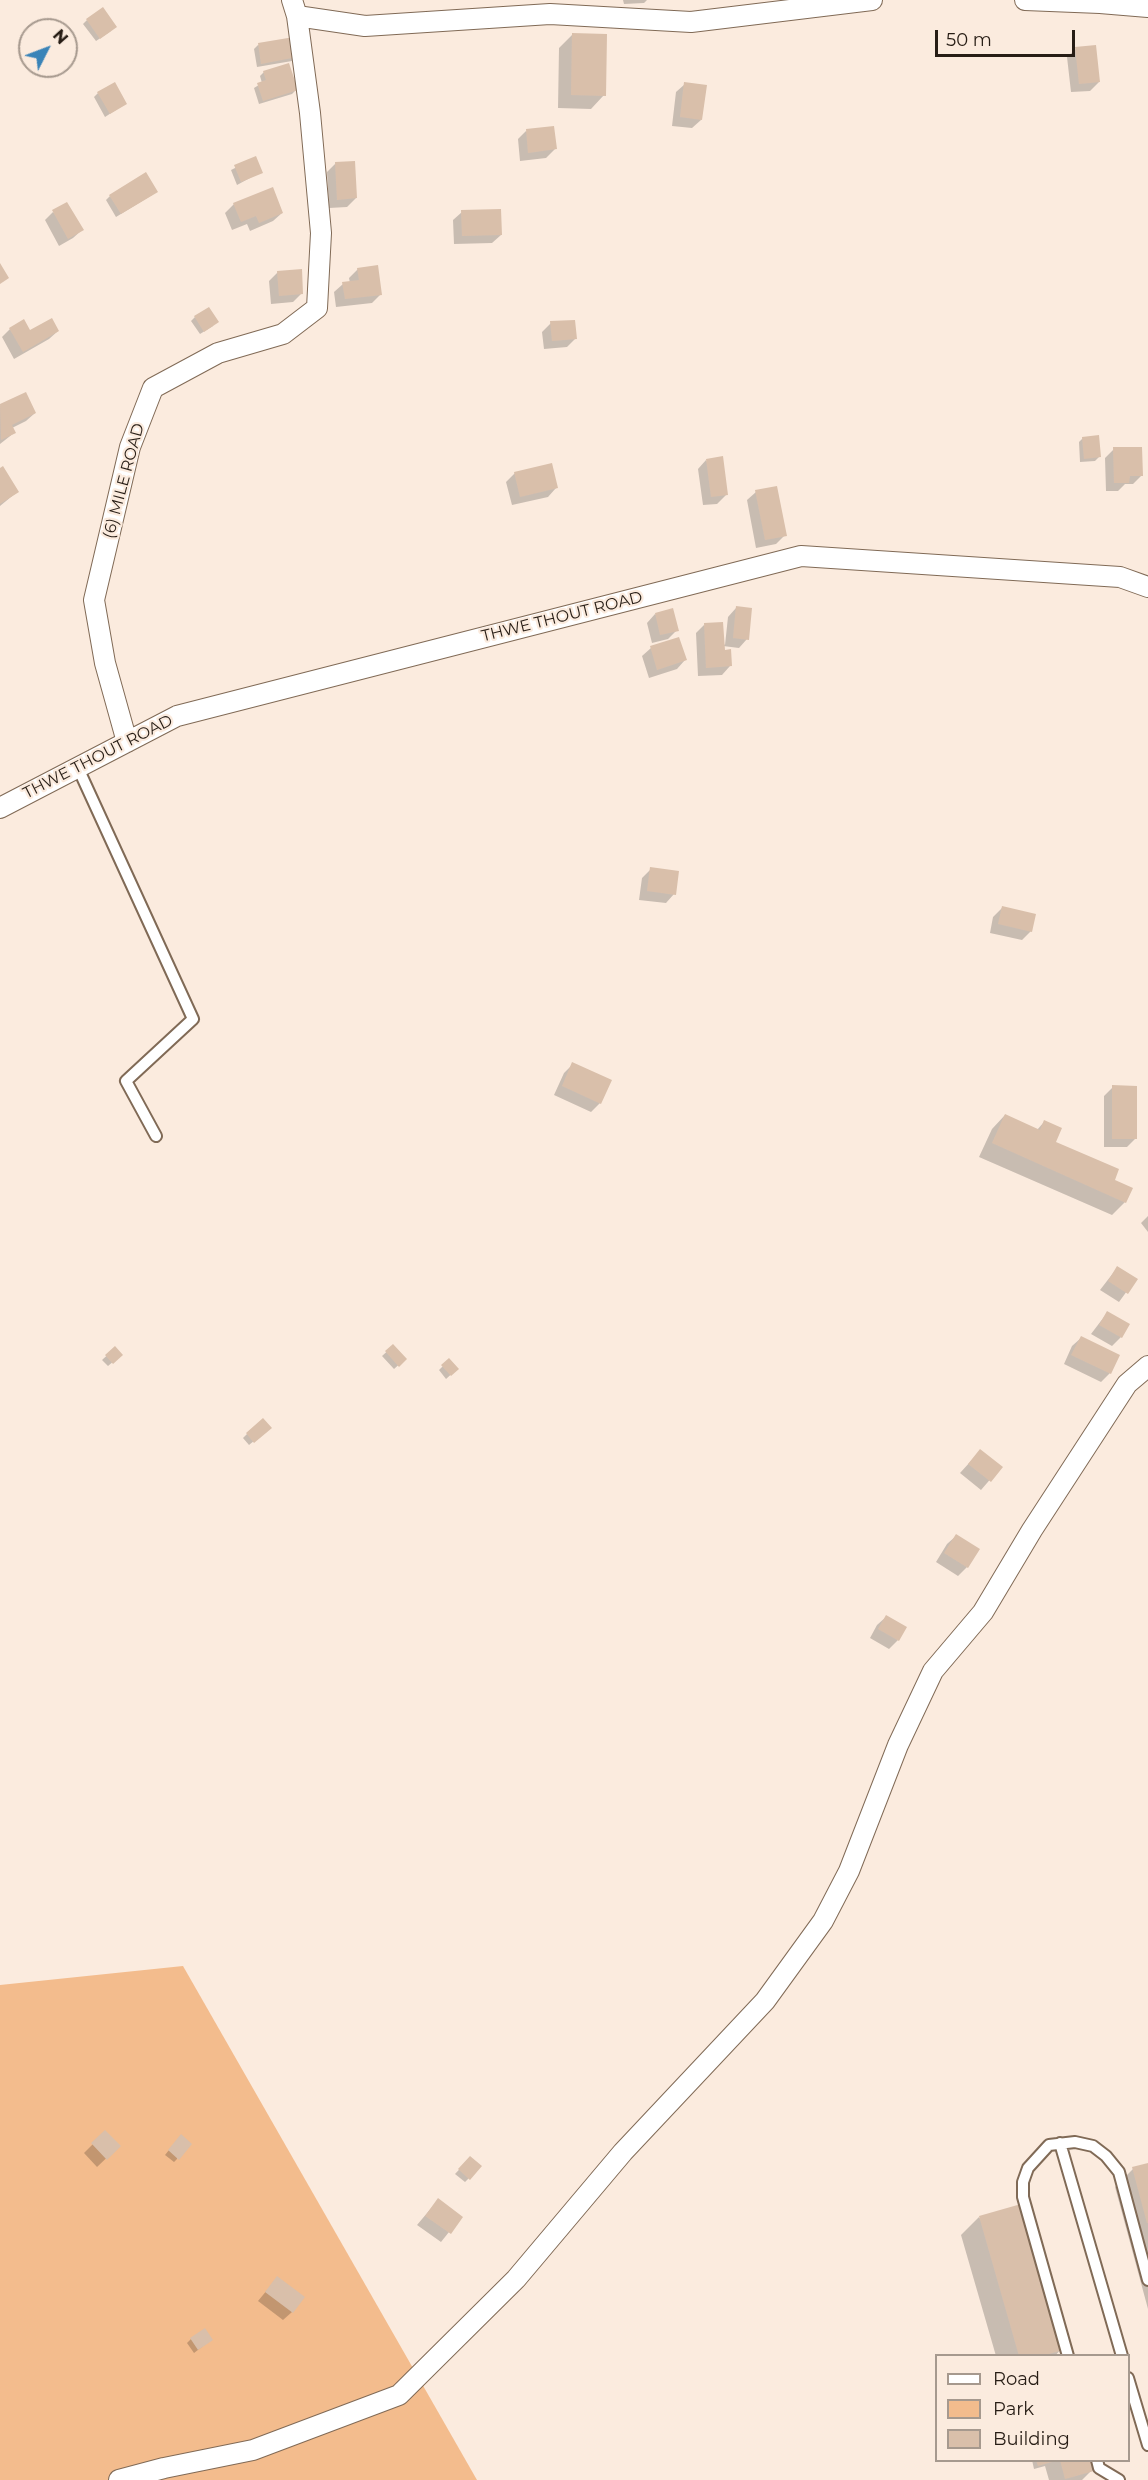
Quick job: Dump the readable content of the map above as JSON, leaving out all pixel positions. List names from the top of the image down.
{
  "streets": {
    "street": ["(6) MILE ROAD", "THWE THOUT ROAD"]
  },
  "crossings": [
    ["(6) MILE ROAD", "THWE THOUT ROAD"]
  ],
  "legend": ["Road", "Park", "Building"],
  "scale_bar": "50 m",
  "north": "top right"
}
